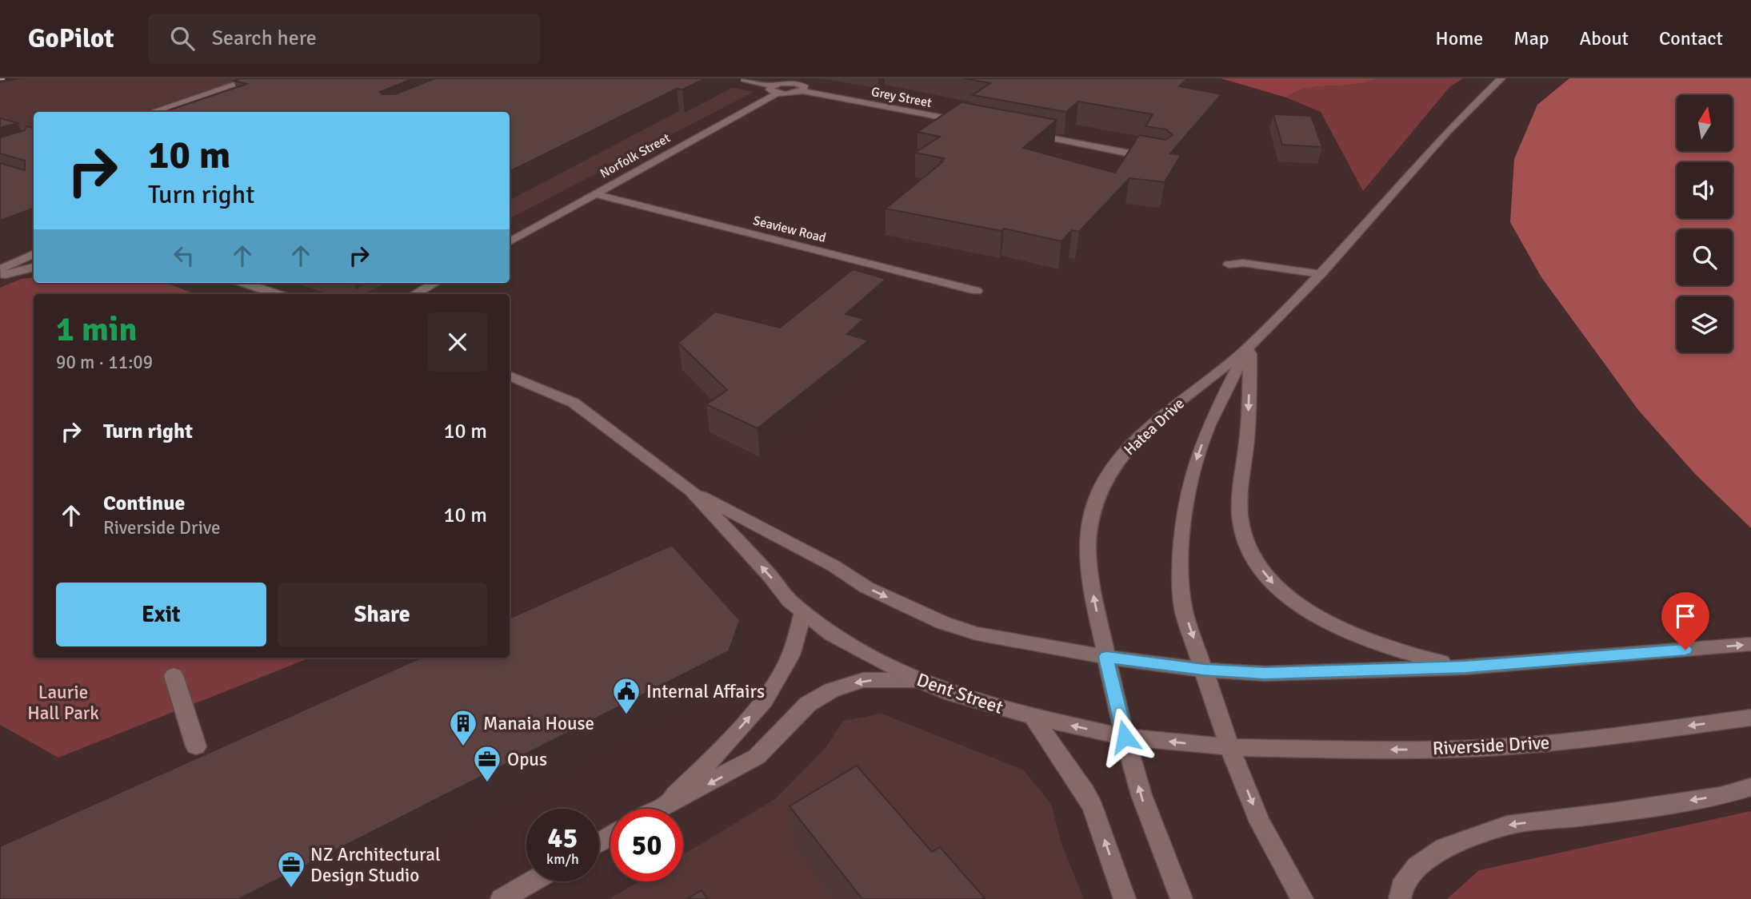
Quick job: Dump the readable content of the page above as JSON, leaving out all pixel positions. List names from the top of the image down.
{
  "streets": {
    "main road": [
      "Grey Street",
      "Norfolk Street",
      "Seaview Road",
      "Hatea Drive",
      "Dent Street",
      "Riverside Drive"
    ]
  },
  "crossings": [
    ["Grey Street", "Norfolk Street"],
    ["Norfolk Street", "Seaview Road"],
    ["Hatea Drive", "Dent Street"],
    ["Hatea Drive", "Riverside Drive"],
    ["Dent Street", "Riverside Drive"]
  ],
  "parks": ["Laurie Hall Park"],
  "places": {
    "public building": ["Internal Affairs"],
    "building": ["Manaia House"],
    "office": ["Opus", "NZ Architectural Design Studio"]
  },
  "north": "top",
  "page": {
    "header": "GoPilot",
    "search": "Search here",
    "nav": [
      "Home",
      "Map",
      "About",
      "Contact"
    ],
    "turn": ["10 m", "Turn right"],
    "heading": ["1 min", "90 m · 11:09"],
    "list": [
      {
        "name": "Turn right",
        "value": "10 m"
      },
      {
        "name": "Continue",
        "note": "Riverside Drive",
        "value": "10 m"
      }
    ],
    "buttons": ["Exit", "Share"],
    "speed": "45 km/h",
    "limit": "50"
  }
}
